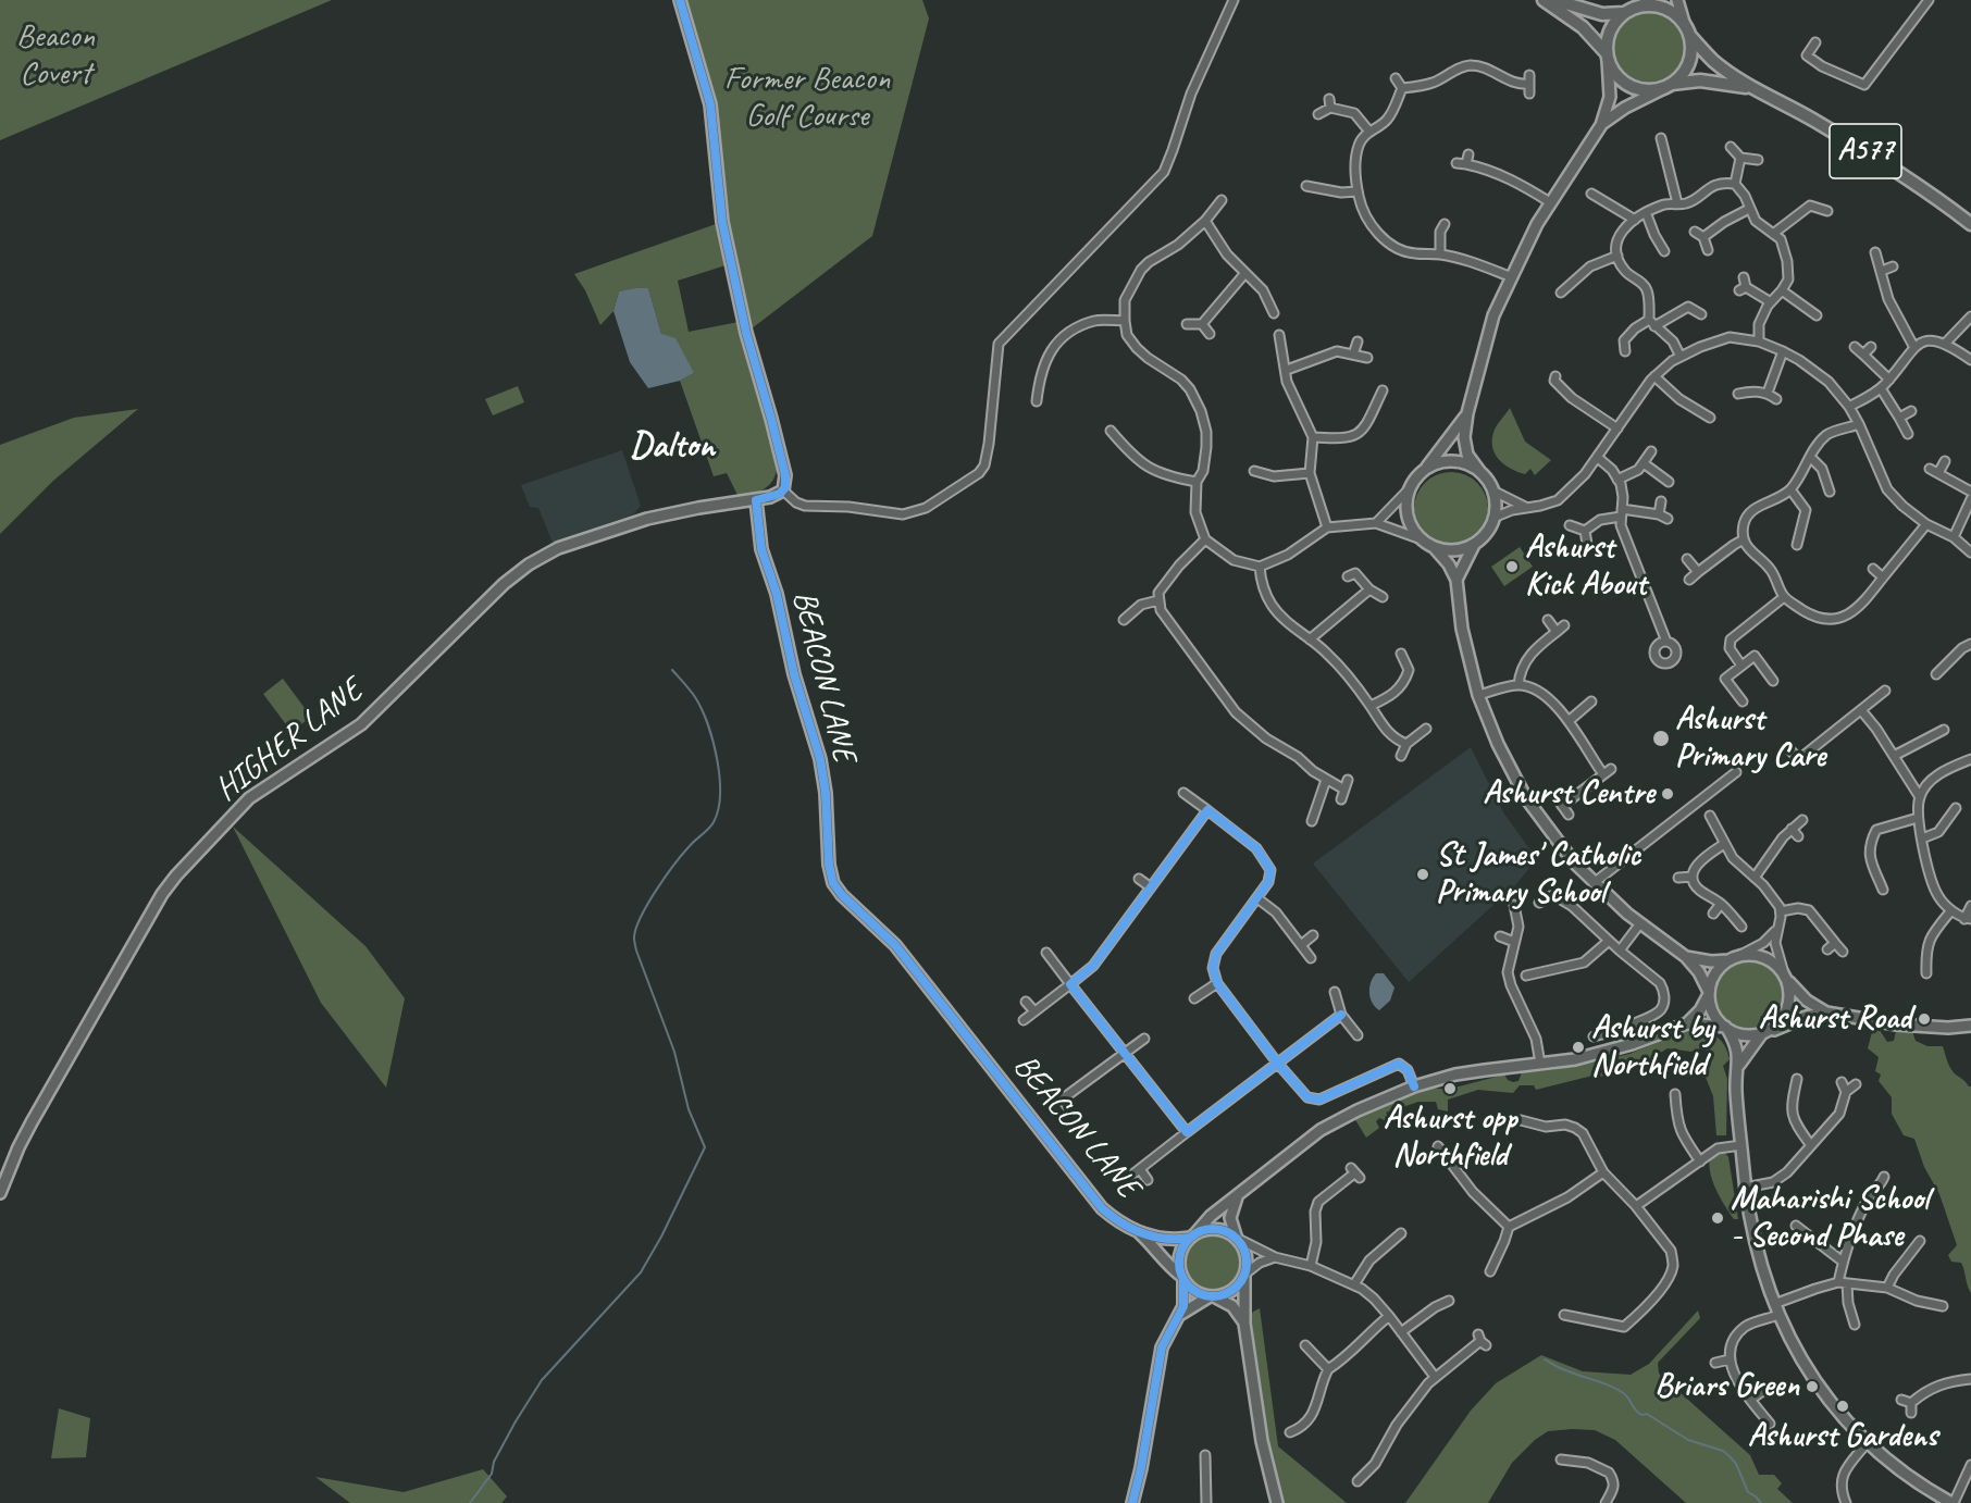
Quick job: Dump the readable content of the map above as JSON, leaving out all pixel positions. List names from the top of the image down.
{
  "streets": {
    "main road": ["A577"],
    "street": ["BEACON LANE", "HIGHER LANE"]
  },
  "crossings": [
    ["BEACON LANE", "HIGHER LANE"]
  ],
  "districts": ["Dalton"],
  "parks": ["Beacon Covert", "Former Beacon Golf Course"],
  "places": [
    "Ashurst Kick About",
    "Ashurst Primary Care",
    "Ashurst Centre",
    "St James' Catholic Primary School",
    "Ashurst Road",
    "Ashurst by Northfield",
    "Ashurst opp Northfield",
    "Maharishi School - Second Phase",
    "Briars Green",
    "Ashurst Gardens"
  ]
}
